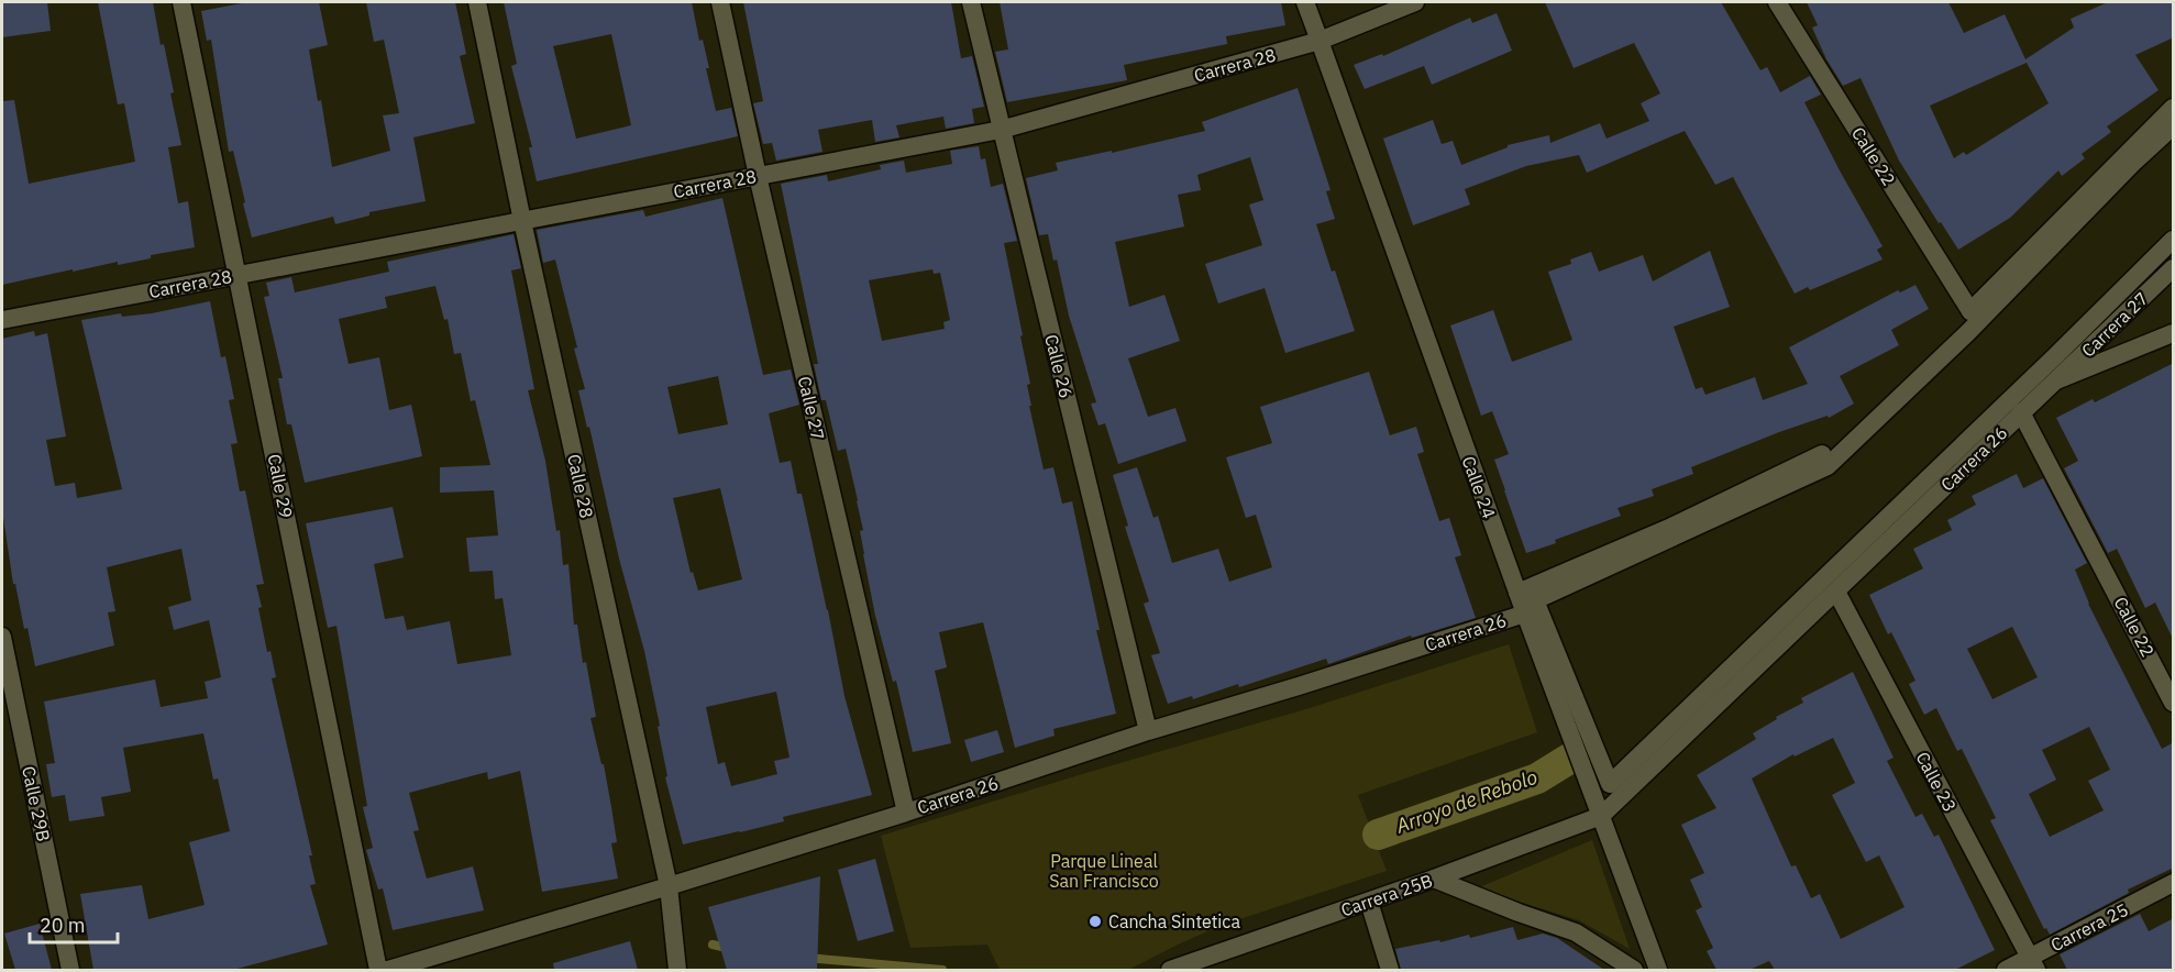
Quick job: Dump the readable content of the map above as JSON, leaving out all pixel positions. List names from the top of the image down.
{
  "streets": {
    "street": [
      "Carrera 28",
      "Calle 22",
      "Carrera 27",
      "Calle 26",
      "Calle 27",
      "Carrera 26",
      "Calle 29",
      "Calle 28",
      "Calle 24",
      "Calle 23",
      "Calle 29B",
      "Carrera 25B",
      "Carrera 25"
    ]
  },
  "crossings": [
    ["Carrera 28", "Calle 26"],
    ["Carrera 28", "Calle 27"],
    ["Carrera 28", "Calle 29"],
    ["Carrera 28", "Calle 28"],
    ["Carrera 28", "Calle 24"],
    ["Calle 22", "Carrera 26"],
    ["Carrera 27", "Carrera 26"],
    ["Calle 26", "Carrera 26"],
    ["Calle 27", "Carrera 26"],
    ["Carrera 26", "Calle 28"],
    ["Carrera 26", "Calle 24"],
    ["Carrera 26", "Calle 23"],
    ["Carrera 26", "Carrera 25B"],
    ["Calle 24", "Carrera 25B"],
    ["Calle 23", "Carrera 25"]
  ],
  "water": ["Arroyo de Rebolo"],
  "parks": ["Parque Lineal San Francisco"],
  "places": ["Cancha Sintetica"],
  "scale_bar": "20 m"
}
